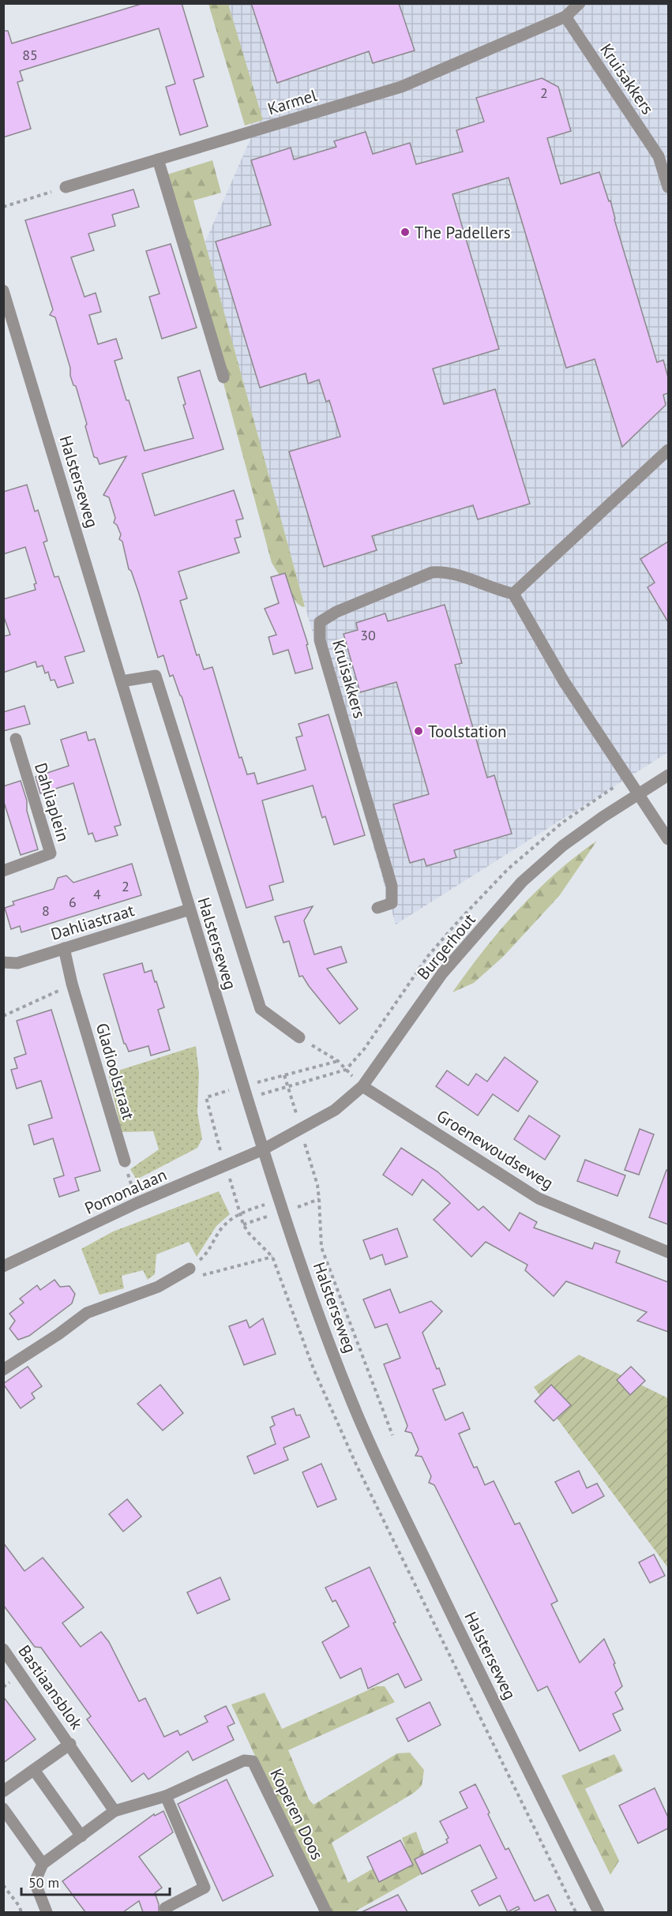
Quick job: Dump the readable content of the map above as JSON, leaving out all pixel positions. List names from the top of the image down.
{
  "streets": {
    "street": [
      "Kruisakkers",
      "Karmel",
      "Halsterseweg",
      "Dahliaplein",
      "Dahliastraat",
      "Burgerhout",
      "Gladioolstraat",
      "Groenewoudseweg",
      "Pomonalaan",
      "Bastiaansblok",
      "Koperen Doos"
    ]
  },
  "crossings": [
    ["Kruisakkers", "Karmel"],
    ["Halsterseweg", "Dahliastraat"],
    ["Halsterseweg", "Burgerhout"],
    ["Halsterseweg", "Pomonalaan"],
    ["Dahliastraat", "Gladioolstraat"],
    ["Burgerhout", "Groenewoudseweg"],
    ["Burgerhout", "Pomonalaan"],
    ["Bastiaansblok", "Koperen Doos"]
  ],
  "places": ["The Padellers", "Toolstation"],
  "house_numbers": [
    "85",
    "2",
    "30",
    "2",
    "4",
    "6",
    "8"
  ],
  "scale_bar": "50 m"
}
